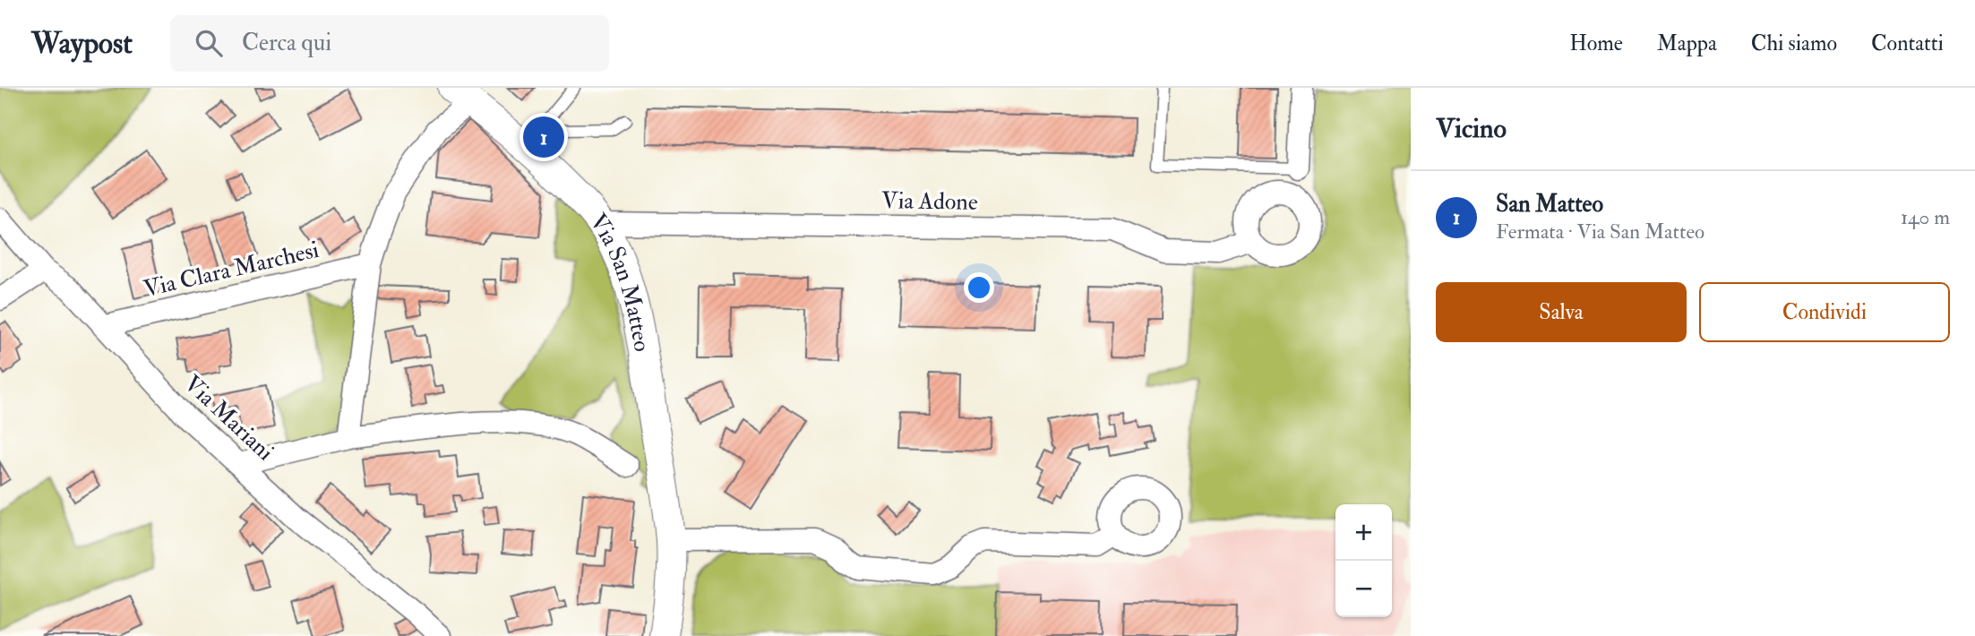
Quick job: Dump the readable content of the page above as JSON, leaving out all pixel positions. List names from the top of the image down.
{
  "streets": {
    "street": [
      "Via Adone",
      "Via Clara Marchesi",
      "Via San Matteo",
      "Via Mariani"
    ]
  },
  "crossings": [
    ["Via Adone", "Via San Matteo"],
    ["Via Clara Marchesi", "Via Mariani"]
  ],
  "page": {
    "header": "Waypost",
    "search": "Cerca qui",
    "nav": [
      "Home",
      "Mappa",
      "Chi siamo",
      "Contatti"
    ],
    "heading": "Vicino",
    "pins": "1",
    "list": [
      {
        "mark": "1",
        "name": "San Matteo",
        "note": "Fermata · Via San Matteo",
        "value": "140 m"
      }
    ],
    "buttons": ["Salva", "Condividi"],
    "map_buttons": ["+", "−"]
  }
}
